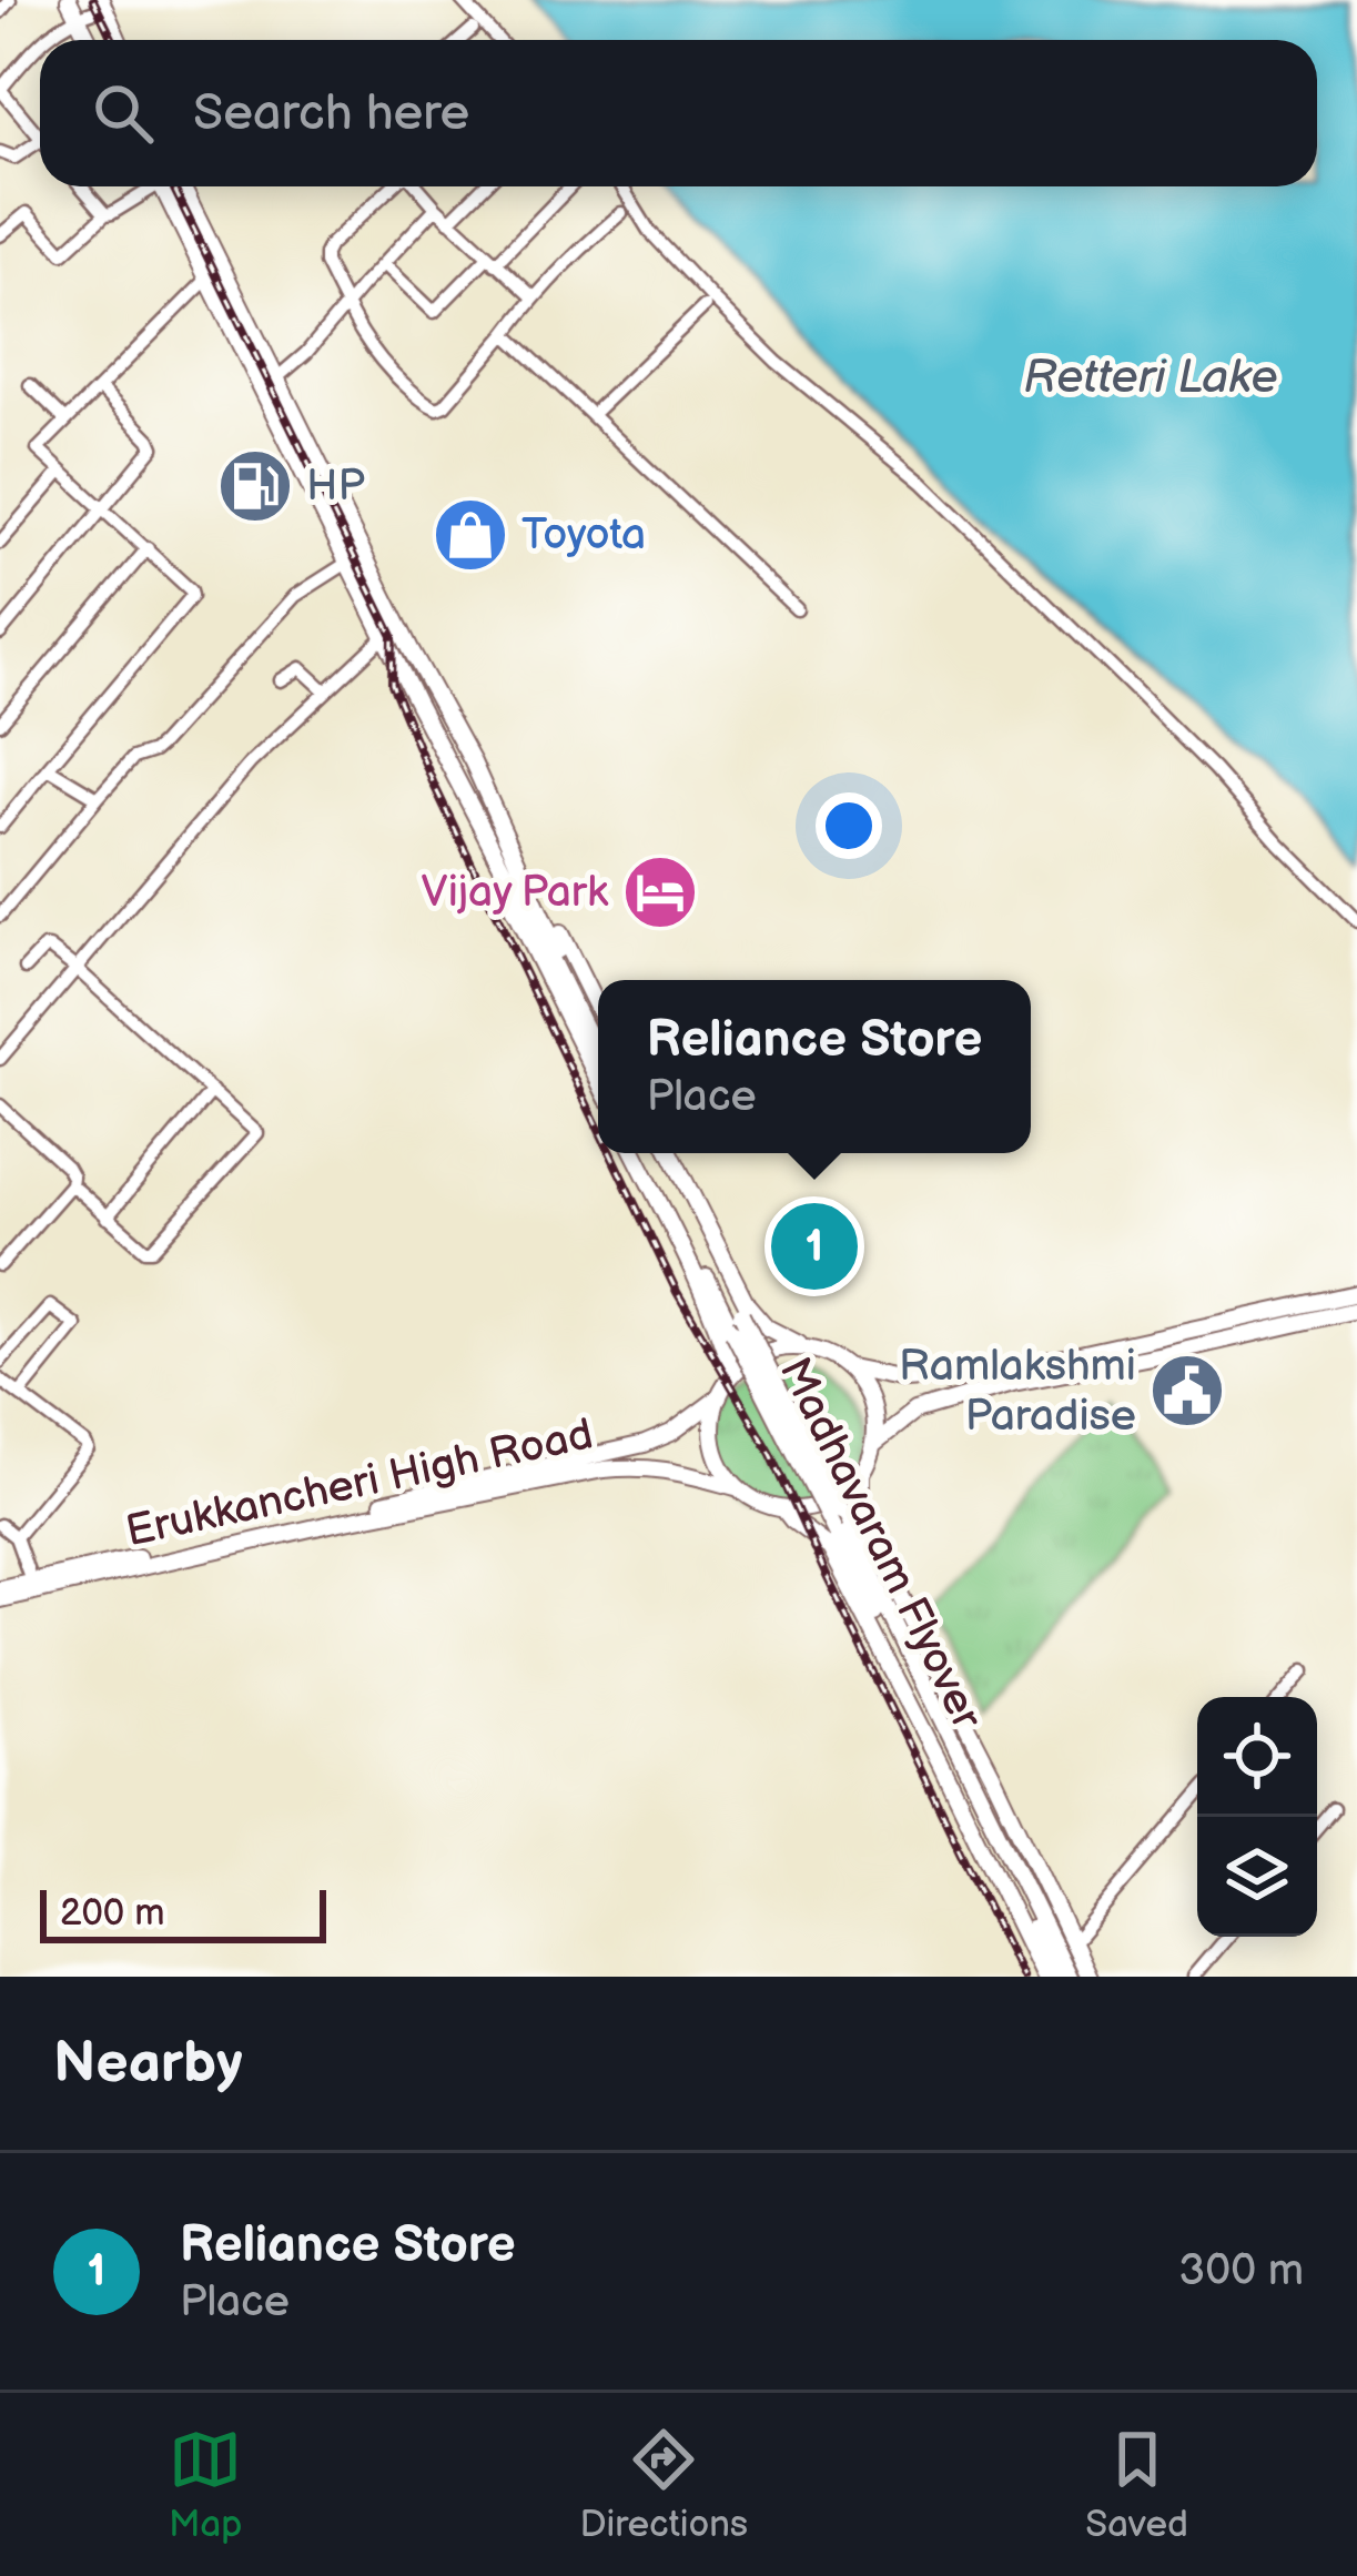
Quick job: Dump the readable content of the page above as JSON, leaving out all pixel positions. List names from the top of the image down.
{
  "streets": {
    "main road": ["Erukkancheri High Road", "Madhavaram Flyover"]
  },
  "water": ["Retteri Lake"],
  "places": {
    "fuel station": ["HP"],
    "shop": ["Toyota"],
    "hotel": ["Vijay Park"],
    "public building": ["Ramlakshmi Paradise"]
  },
  "scale_bar": "200 m",
  "page": {
    "search": "Search here",
    "popup": ["Reliance Store", "Place"],
    "pins": "1",
    "scale": "200 m",
    "heading": "Nearby",
    "list": [
      {
        "mark": "1",
        "name": "Reliance Store",
        "note": "Place",
        "value": "300 m"
      }
    ],
    "nav": ["Map", "Directions", "Saved"]
  }
}
